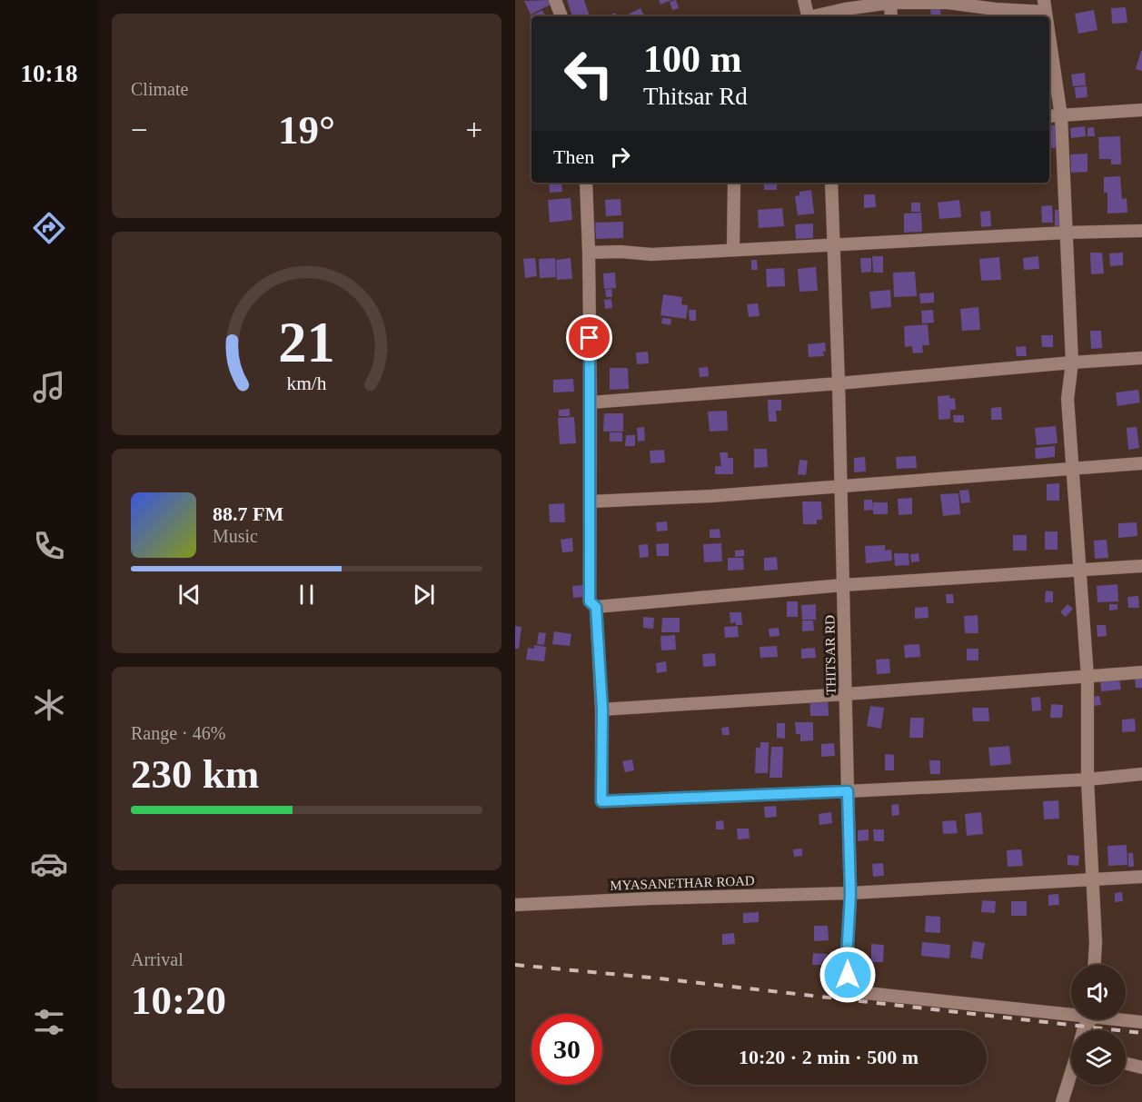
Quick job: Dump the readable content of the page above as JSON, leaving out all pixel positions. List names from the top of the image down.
{
  "streets": {
    "street": ["THITSAR RD", "MYASANETHAR ROAD"]
  },
  "crossings": [
    ["THITSAR RD", "MYASANETHAR ROAD"]
  ],
  "page": {
    "tabs": "10:18",
    "tile": [
      "Climate",
      ["Range · 46%", "230 km"],
      ["Arrival", "10:20"]
    ],
    "turn": ["100 m", "Thitsar Rd"],
    "heat": ["−", "19°", "+"],
    "then": "Then",
    "song": ["88.7 FM", "Music"],
    "limit": "30",
    "trip": "10:20 · 2 min · 500 m",
    "gauge": ["21", "km/h"]
  }
}
